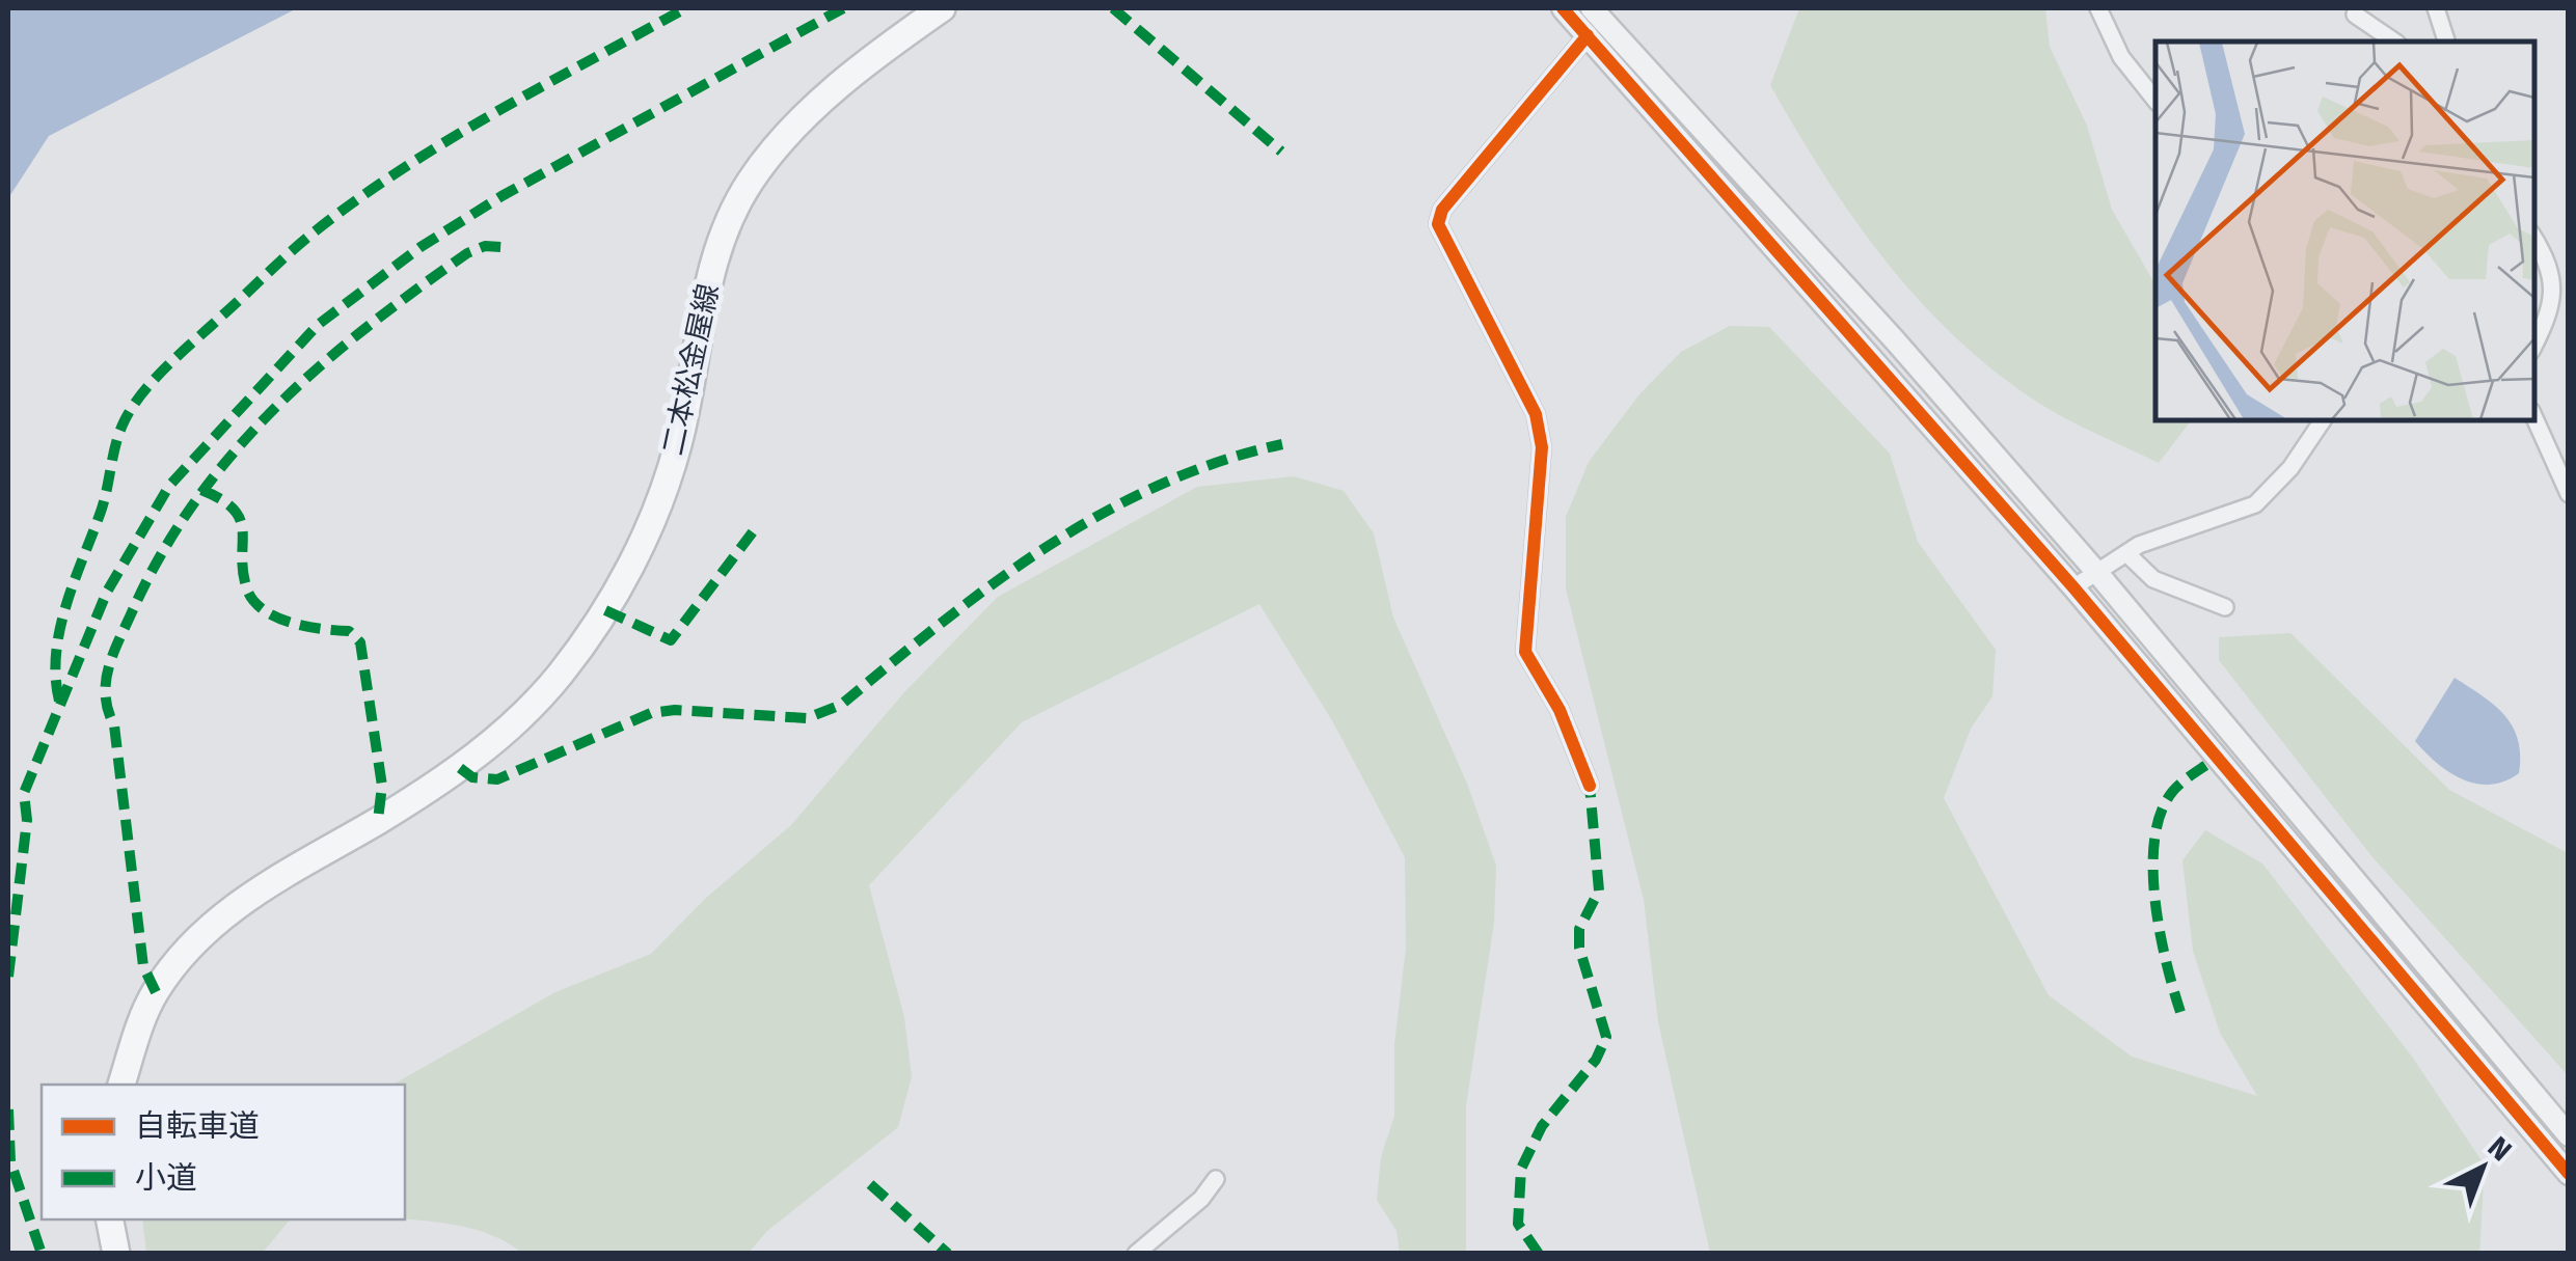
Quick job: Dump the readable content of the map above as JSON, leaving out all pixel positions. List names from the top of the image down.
{
  "streets": {
    "main road": ["二本松金屋線"]
  },
  "legend": ["自転車道", "小道"],
  "north": "top right"
}
